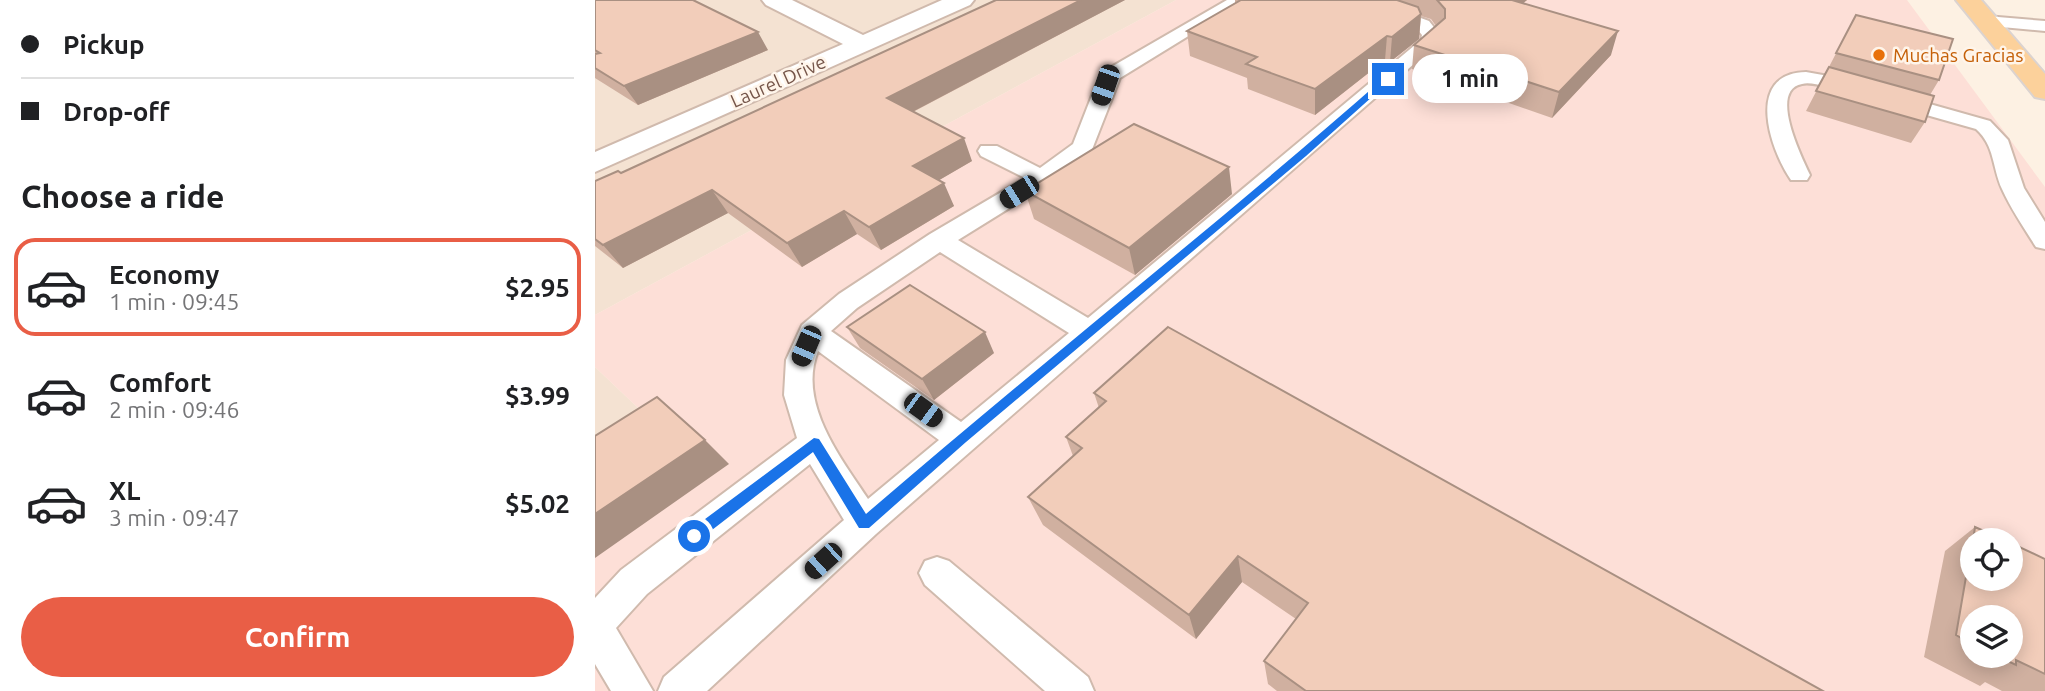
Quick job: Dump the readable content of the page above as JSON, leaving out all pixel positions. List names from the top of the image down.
{
  "streets": {
    "street": ["Laurel Drive"]
  },
  "places": ["Muchas Gracias"],
  "page": {
    "banner": ["Pickup", "Drop-off"],
    "bubble": "1 min",
    "heading": "Choose a ride",
    "list": [
      {
        "name": "Economy",
        "note": "1 min · 09:45",
        "value": "$2.95"
      },
      {
        "name": "Comfort",
        "note": "2 min · 09:46",
        "value": "$3.99"
      },
      {
        "name": "XL",
        "note": "3 min · 09:47",
        "value": "$5.02"
      }
    ],
    "buttons": "Confirm"
  }
}
